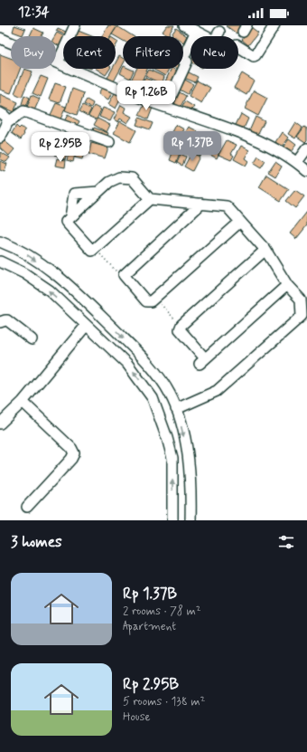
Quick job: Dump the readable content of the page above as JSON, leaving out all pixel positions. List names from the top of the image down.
{
  "page": {
    "status": "12:34",
    "chip": [
      "Buy",
      "Rent",
      "Filters",
      "New"
    ],
    "price": ["Rp 1.26B", "Rp 1.37B", "Rp 2.95B"],
    "heading": "3 homes",
    "list": [
      {
        "name": "Rp 1.37B",
        "note": "2 rooms · 78 m² · Apartment"
      },
      {
        "name": "Rp 2.95B",
        "note": "5 rooms · 138 m² · House"
      }
    ]
  }
}
